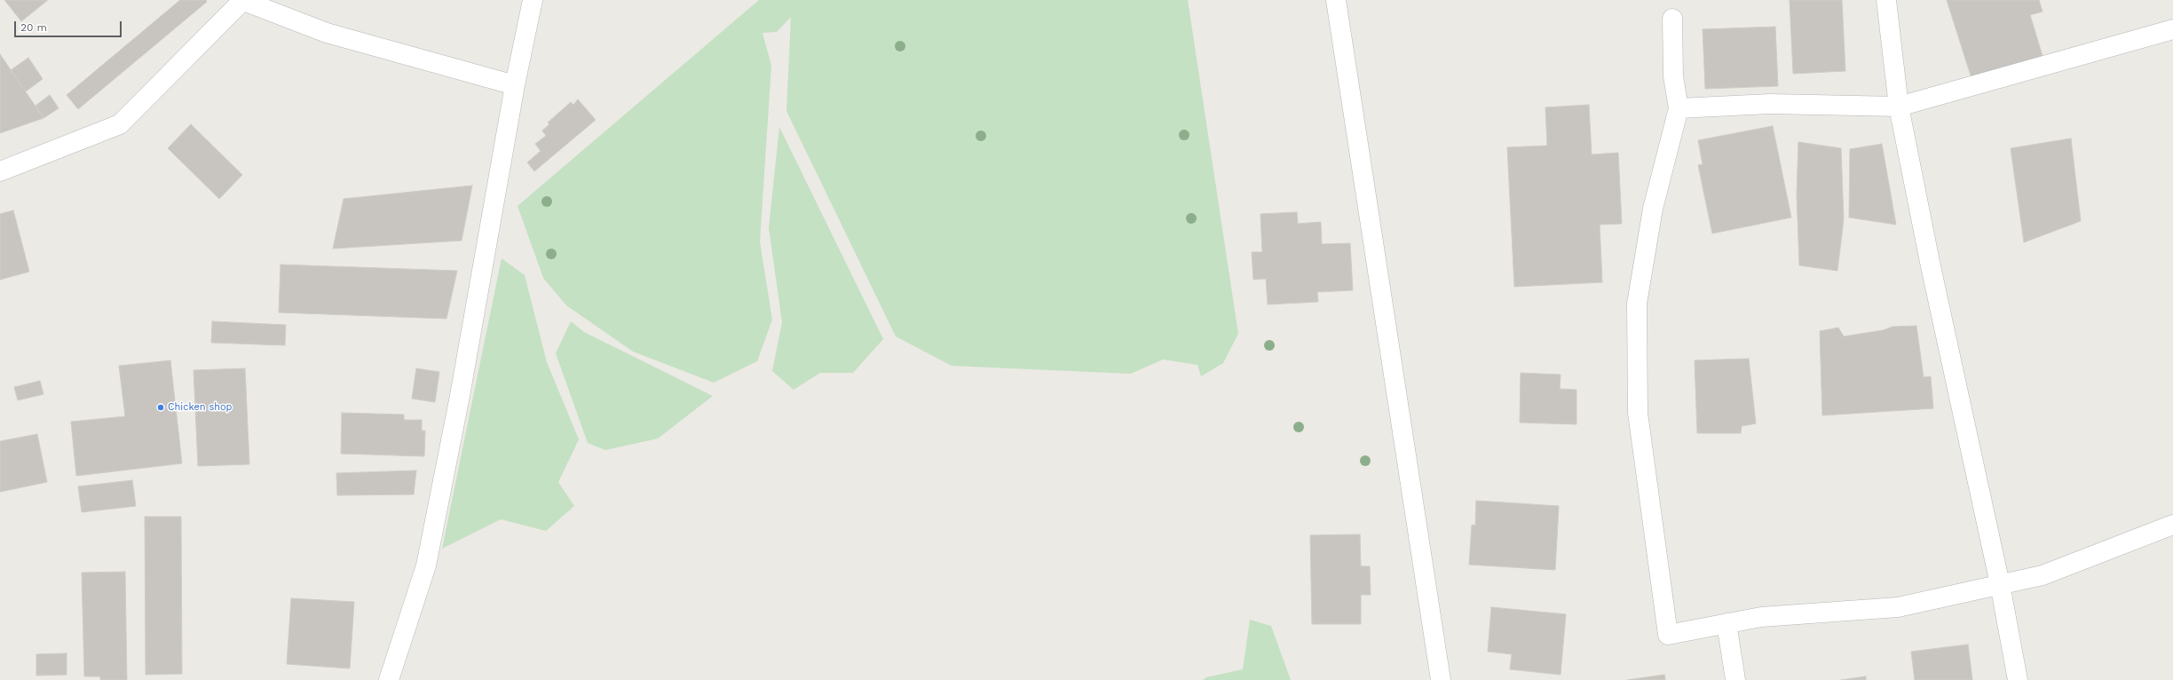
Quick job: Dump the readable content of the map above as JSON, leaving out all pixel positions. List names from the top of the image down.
{
  "places": ["Chicken shop"],
  "scale_bar": "20 m"
}
